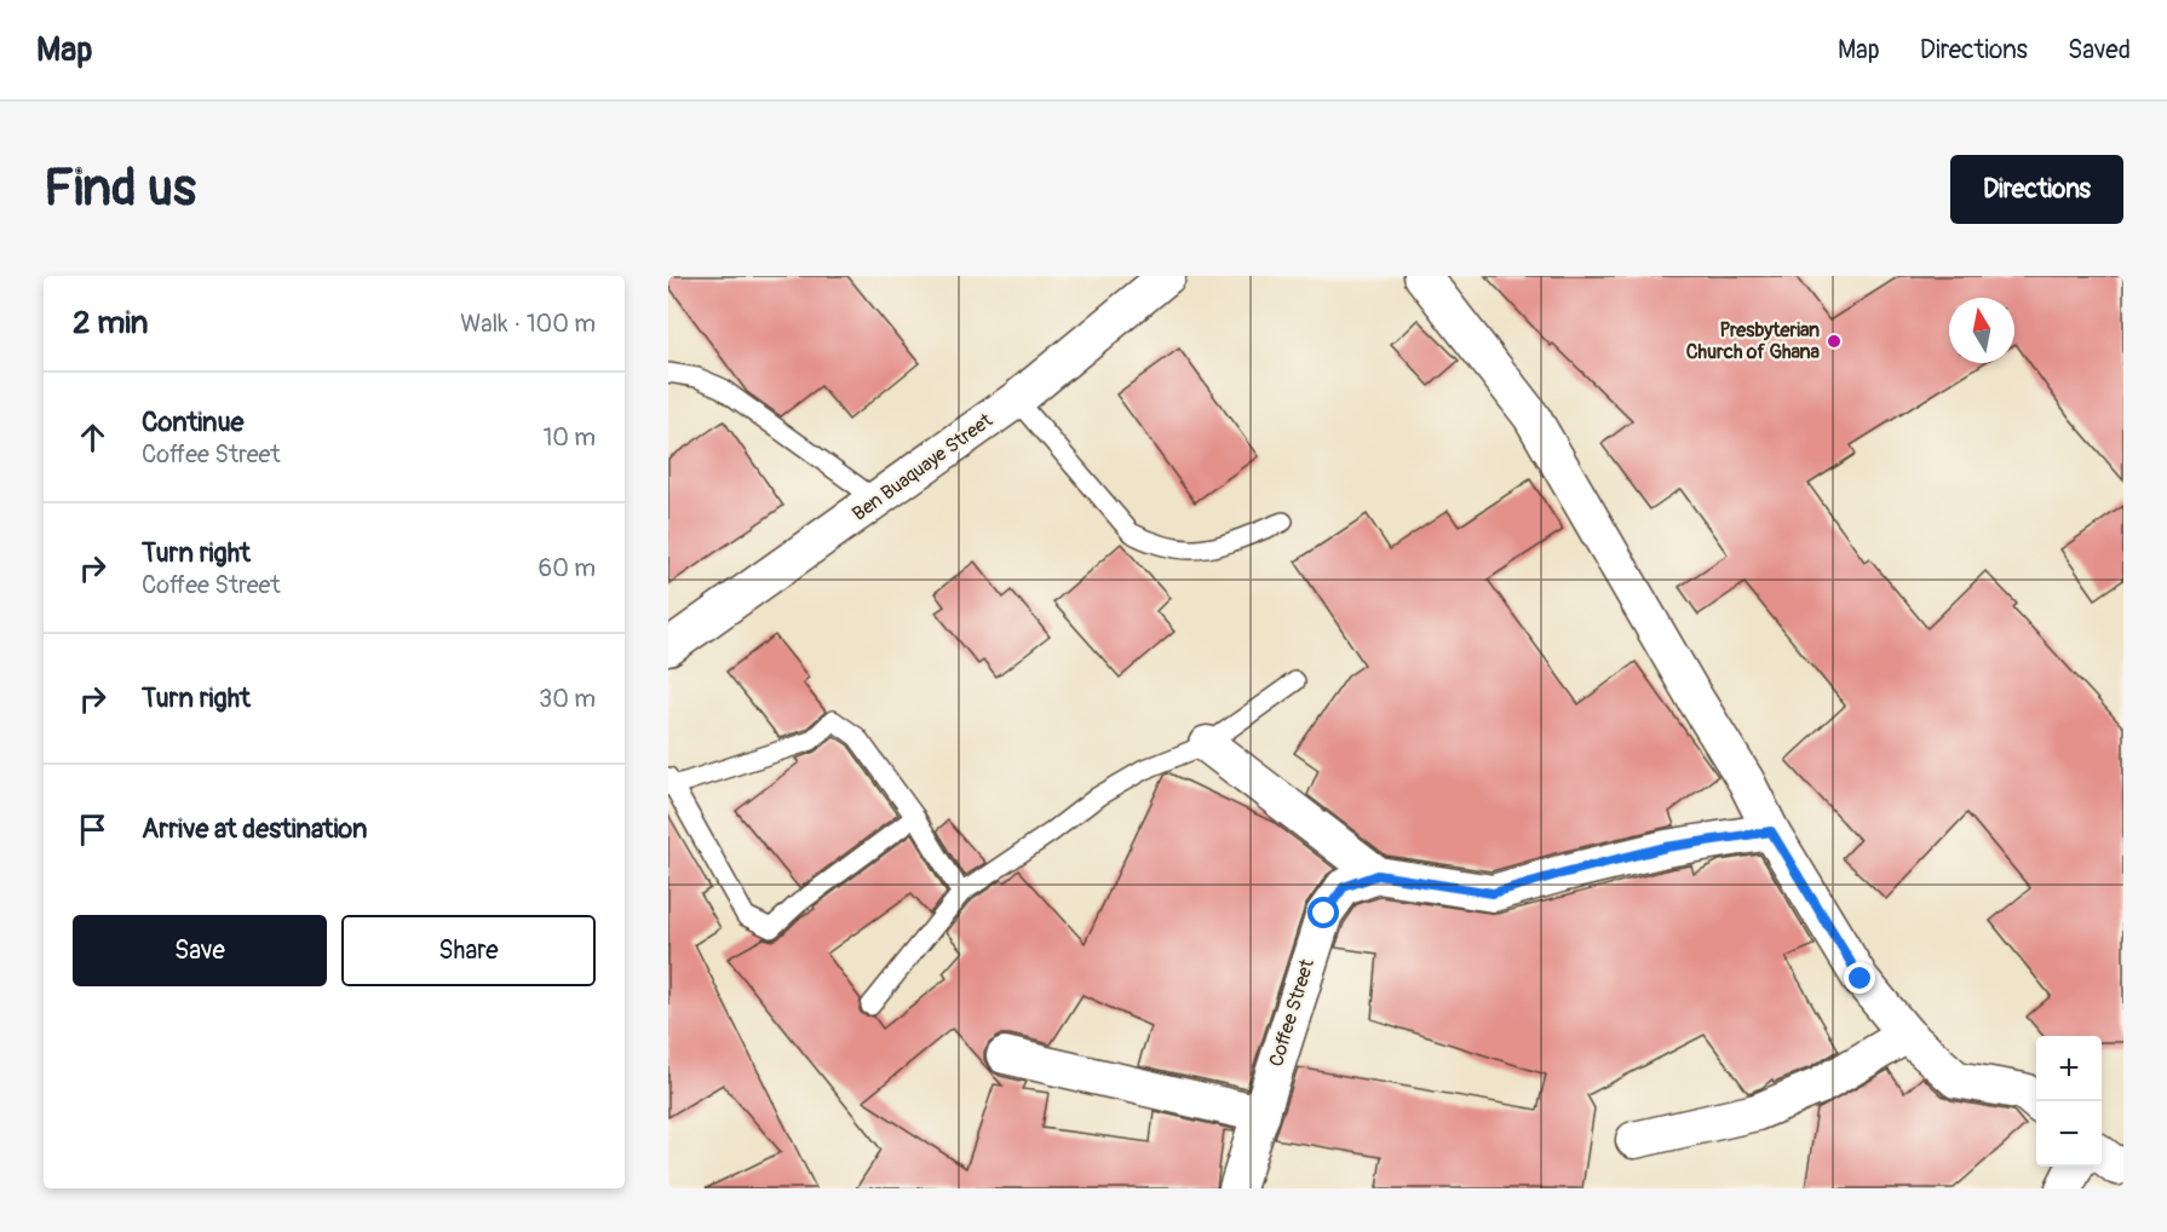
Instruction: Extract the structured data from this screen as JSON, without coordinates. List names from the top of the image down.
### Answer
{
  "streets": {
    "street": ["Ben Buaquaye Street", "Coffee Street"]
  },
  "places": ["Presbyterian Church of Ghana"],
  "north": "top",
  "page": {
    "header": "Map",
    "nav": ["Map", "Directions", "Saved"],
    "buttons": [
      "Directions",
      ["Save", "Share"]
    ],
    "title": "Find us",
    "heading": ["2 min", "Walk · 100 m"],
    "list": [
      ["Continue", "Coffee Street", "10 m"],
      ["Turn right", "Coffee Street", "60 m"],
      ["Turn right", "30 m"],
      "Arrive at destination"
    ],
    "map_buttons": ["+", "−"]
  }
}
